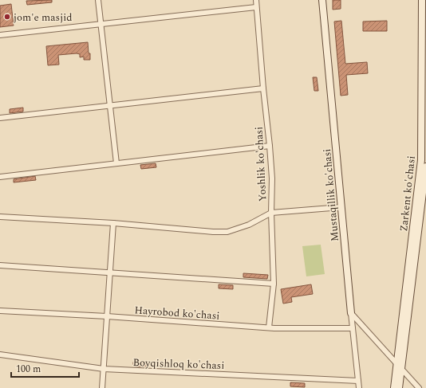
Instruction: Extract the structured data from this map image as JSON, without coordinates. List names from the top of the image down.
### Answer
{
  "streets": {
    "main road": ["Zarkent ko'chasi", "Mustaqillik ko'chasi"],
    "street": ["Yoshlik ko'chasi", "Hayrobod ko'chasi", "Boyqishloq ko'chasi"]
  },
  "crossings": [
    ["Yoshlik ko'chasi", "Hayrobod ko'chasi"],
    ["Mustaqillik ko'chasi", "Hayrobod ko'chasi"],
    ["Mustaqillik ko'chasi", "Boyqishloq ko'chasi"]
  ],
  "places": ["jom'e masjid"],
  "scale_bar": "100 m"
}
